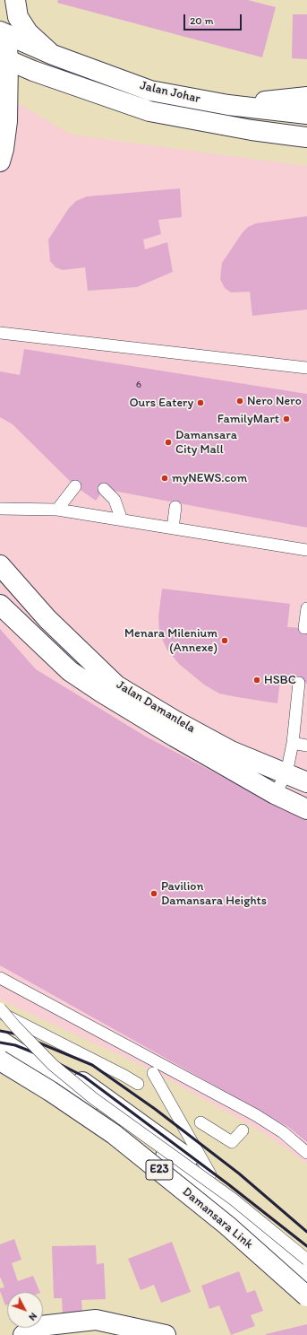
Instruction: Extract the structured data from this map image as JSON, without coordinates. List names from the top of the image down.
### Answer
{
  "streets": {
    "main road": [
      "Jalan Johar",
      "Jalan Damanlela",
      "E23",
      "Damansara Link"
    ]
  },
  "places": [
    "Nero Nero",
    "Ours Eatery",
    "FamilyMart",
    "Damansara City Mall",
    "myNEWS.com",
    "Menara Milenium (Annexe)",
    "HSBC",
    "Pavilion Damansara Heights"
  ],
  "house_numbers": ["6"],
  "scale_bar": "20 m",
  "north": "bottom right"
}
